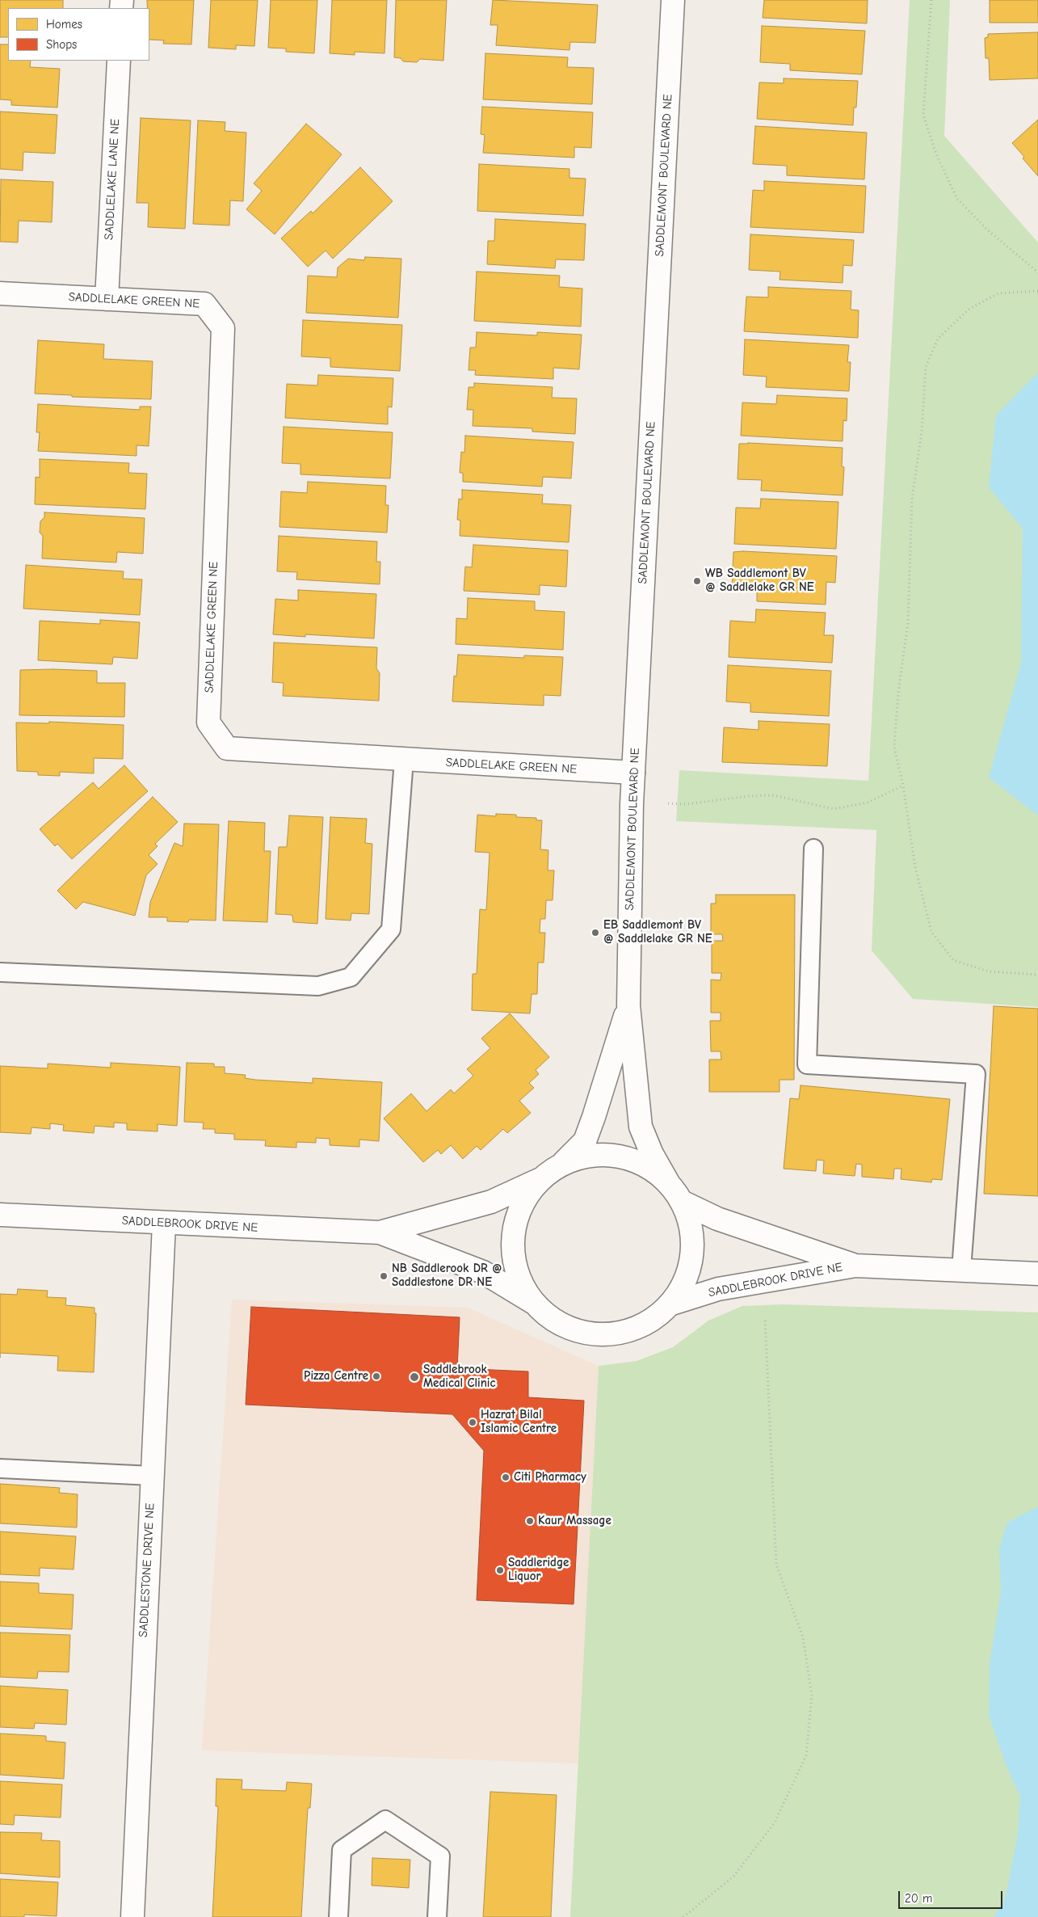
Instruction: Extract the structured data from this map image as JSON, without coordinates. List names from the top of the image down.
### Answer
{
  "streets": {
    "street": [
      "SADDLEMONT BOULEVARD NE",
      "SADDLELAKE LANE NE",
      "SADDLELAKE GREEN NE",
      "SADDLEBROOK DRIVE NE",
      "SADDLESTONE DRIVE NE"
    ]
  },
  "crossings": [
    ["SADDLEMONT BOULEVARD NE", "SADDLELAKE GREEN NE"],
    ["SADDLELAKE LANE NE", "SADDLELAKE GREEN NE"],
    ["SADDLEBROOK DRIVE NE", "SADDLESTONE DRIVE NE"]
  ],
  "places": [
    "WB Saddlemont BV @ Saddlelake GR NE",
    "EB Saddlemont BV @ Saddlelake GR NE",
    "NB Saddlerook DR @ Saddlestone DR NE",
    "Pizza Centre",
    "Saddlebrook Medical Clinic",
    "Hazrat Bilal Islamic Centre",
    "Citi Pharmacy",
    "Kaur Massage",
    "Saddleridge Liquor"
  ],
  "legend": ["Homes", "Shops"],
  "scale_bar": "20 m"
}
